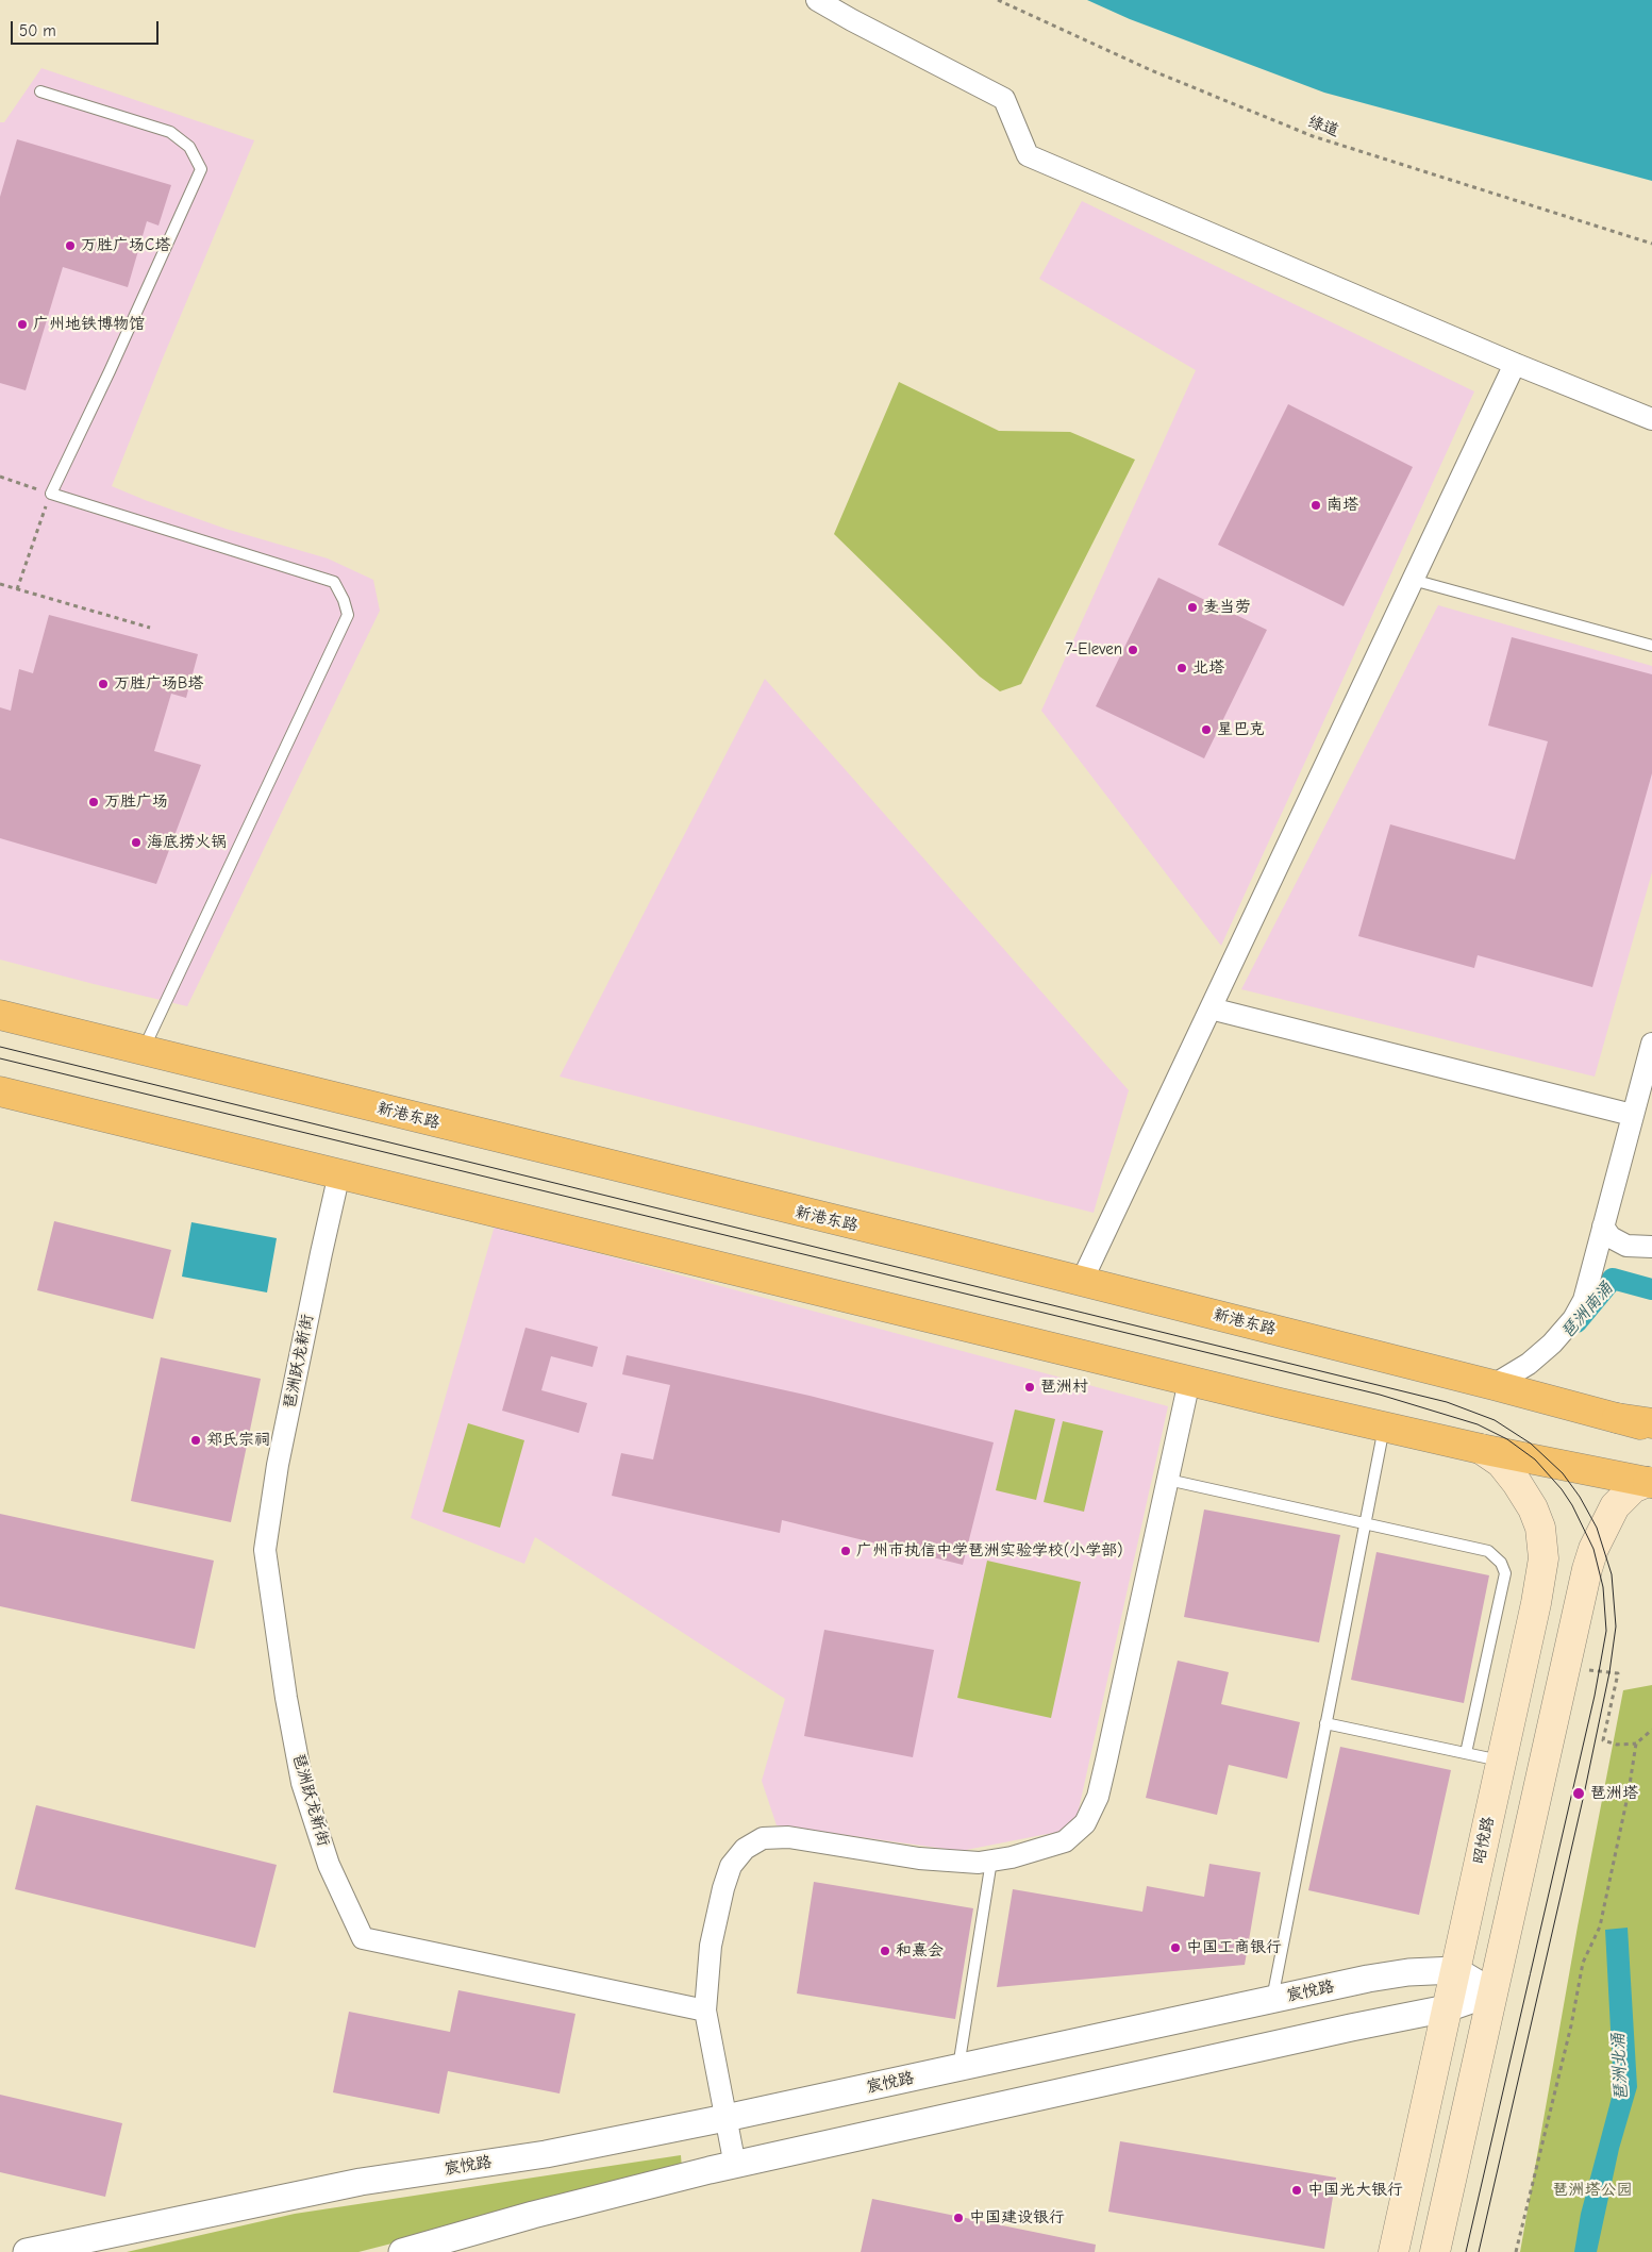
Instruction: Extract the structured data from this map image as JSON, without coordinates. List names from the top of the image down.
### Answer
{
  "streets": {
    "main road": ["新港东路", "昭悦路"],
    "street": ["琶洲跃龙新街", "宸悦路"],
    "path": ["绿道"]
  },
  "crossings": [
    ["昭悦路", "宸悦路"]
  ],
  "water": ["琶洲南涌", "琶洲北涌"],
  "parks": ["琶洲塔公园"],
  "places": [
    "万胜广场C塔",
    "广州地铁博物馆",
    "南塔",
    "麦当劳",
    "7-Eleven",
    "北塔",
    "万胜广场B塔",
    "星巴克",
    "万胜广场",
    "海底捞火锅",
    "琶洲村",
    "郑氏宗祠",
    "广州市执信中学琶洲实验学校(小学部)",
    "琶洲塔",
    "中国工商银行",
    "和熹会",
    "中国光大银行",
    "中国建设银行"
  ],
  "scale_bar": "50 m"
}
